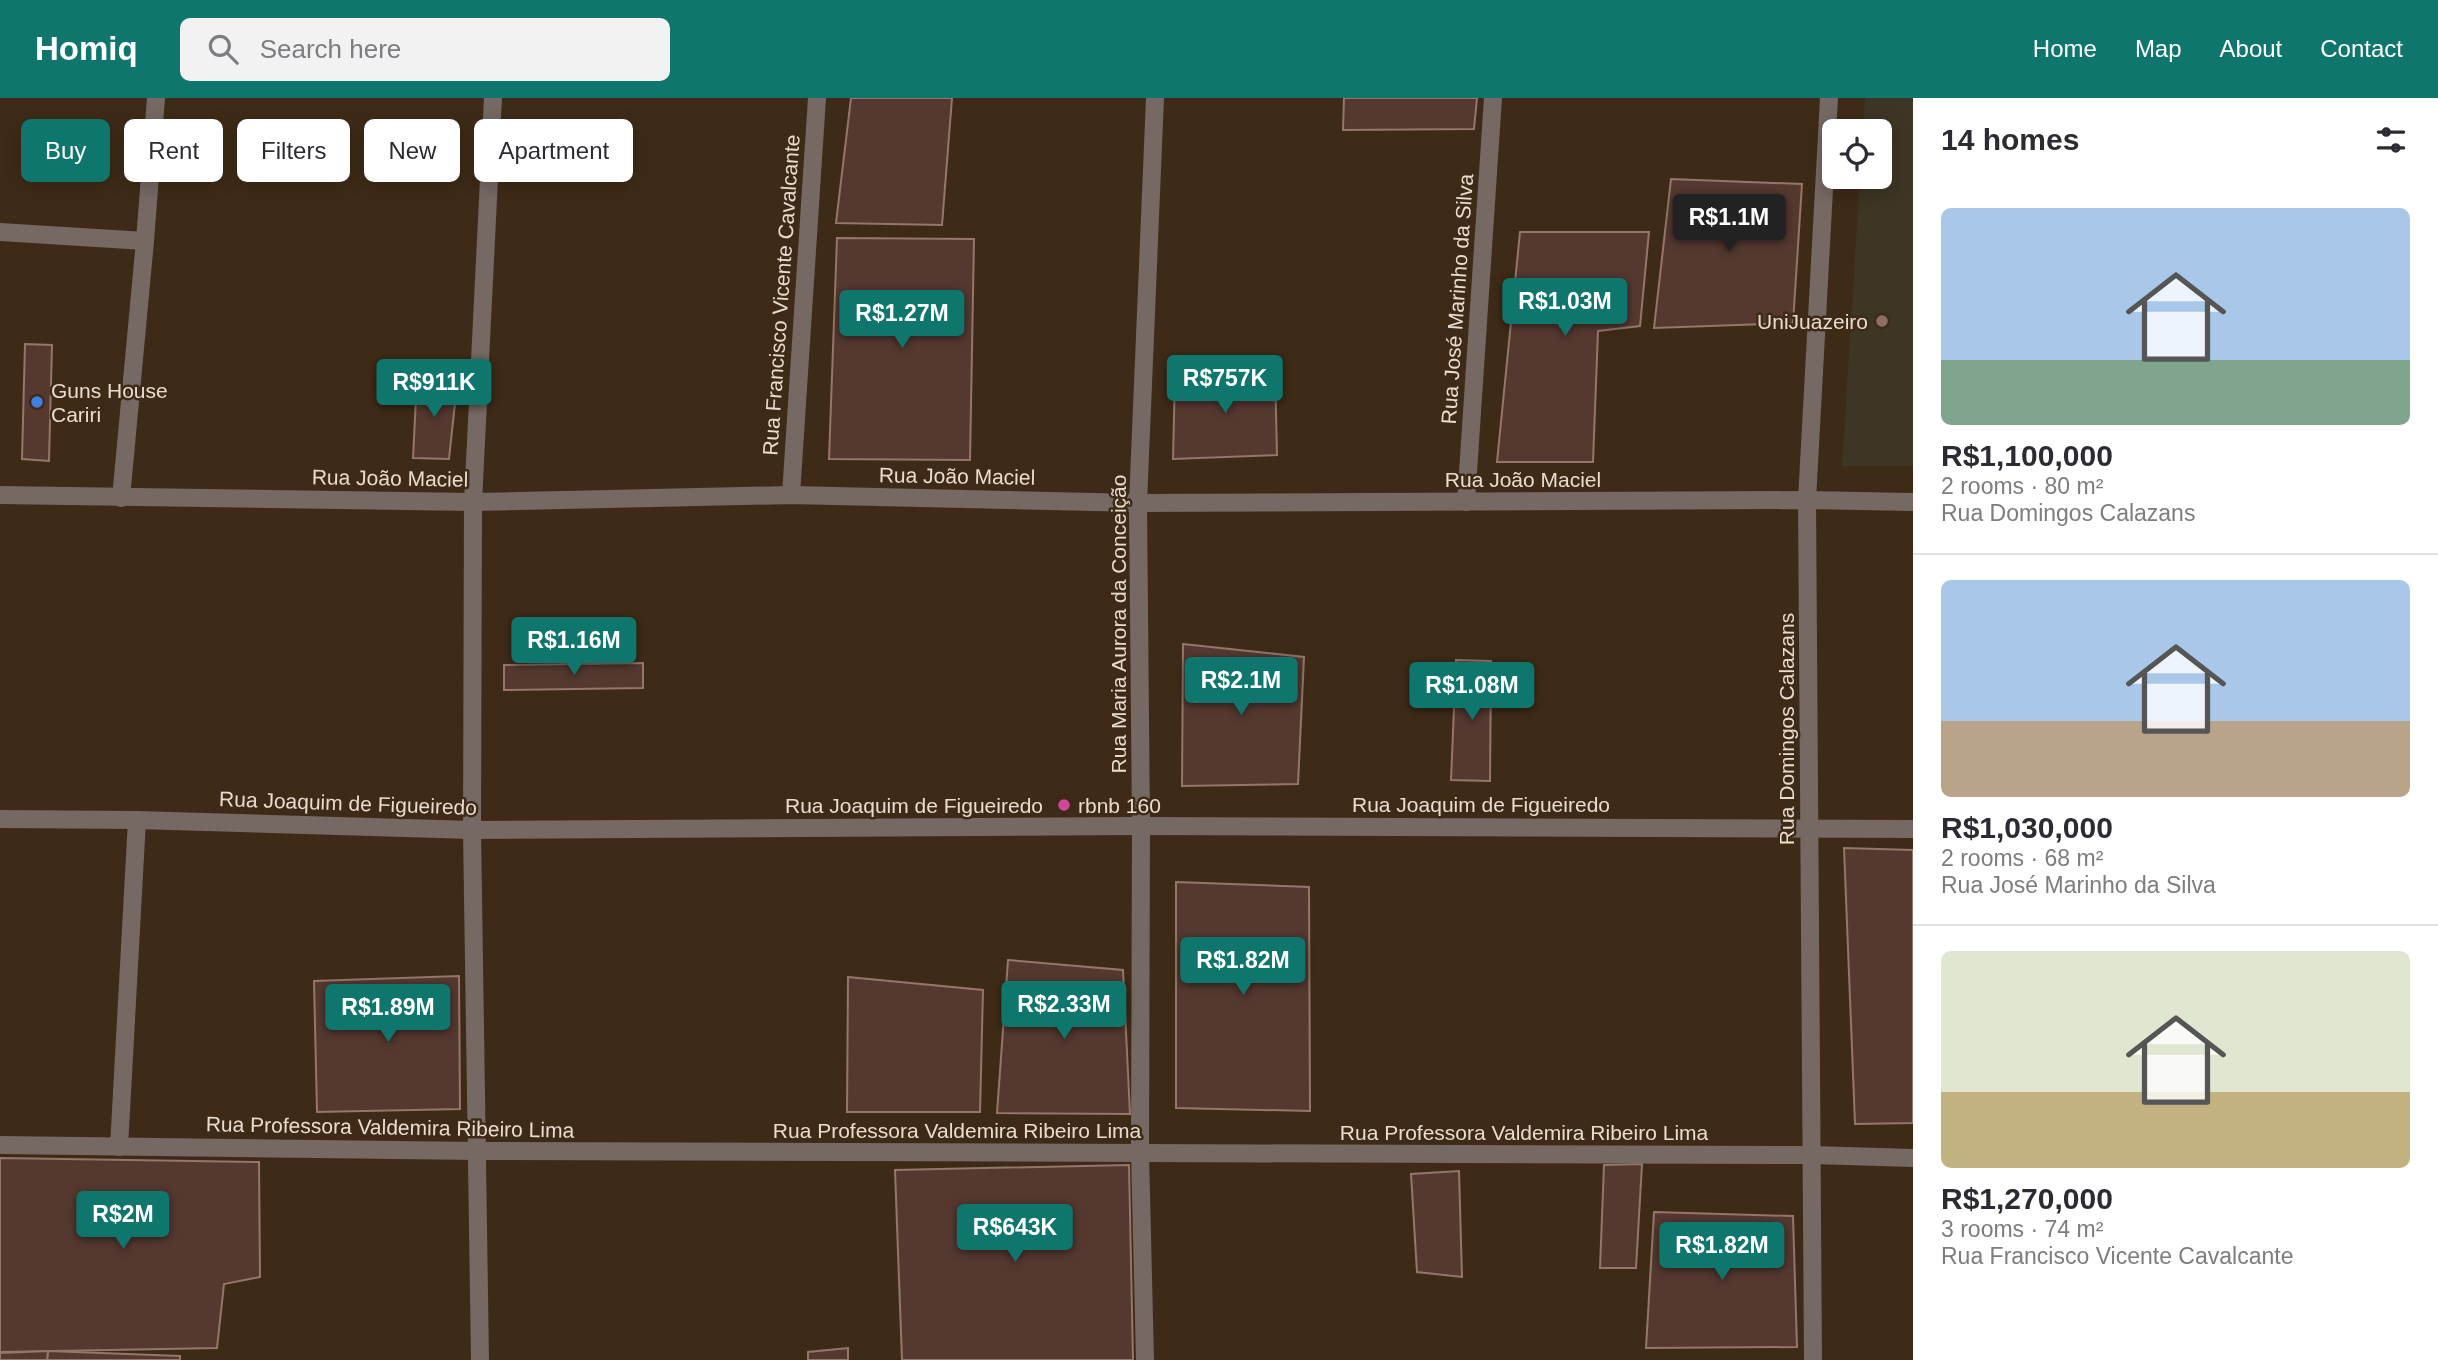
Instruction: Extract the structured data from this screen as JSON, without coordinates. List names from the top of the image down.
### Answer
{
  "streets": {
    "street": [
      "Rua Francisco Vicente Cavalcante",
      "Rua José Marinho da Silva",
      "Rua João Maciel",
      "Rua Maria Aurora da Conceição",
      "Rua Domingos Calazans",
      "Rua Joaquim de Figueiredo",
      "Rua Professora Valdemira Ribeiro Lima"
    ]
  },
  "crossings": [
    ["Rua Francisco Vicente Cavalcante", "Rua João Maciel"],
    ["Rua José Marinho da Silva", "Rua João Maciel"],
    ["Rua João Maciel", "Rua Maria Aurora da Conceição"],
    ["Rua João Maciel", "Rua Domingos Calazans"],
    ["Rua Maria Aurora da Conceição", "Rua Joaquim de Figueiredo"],
    ["Rua Maria Aurora da Conceição", "Rua Professora Valdemira Ribeiro Lima"],
    ["Rua Domingos Calazans", "Rua Joaquim de Figueiredo"],
    ["Rua Domingos Calazans", "Rua Professora Valdemira Ribeiro Lima"]
  ],
  "places": ["UniJuazeiro", "Guns House Cariri", "rbnb 160"],
  "page": {
    "header": "Homiq",
    "search": "Search here",
    "nav": [
      "Home",
      "Map",
      "About",
      "Contact"
    ],
    "heading": "14 homes",
    "chip": [
      "Buy",
      "Rent",
      "Filters",
      "New",
      "Apartment"
    ],
    "list": [
      {
        "name": "R$1,100,000",
        "note": "2 rooms · 80 m² · Rua Domingos Calazans"
      },
      {
        "name": "R$1,030,000",
        "note": "2 rooms · 68 m² · Rua José Marinho da Silva"
      },
      {
        "name": "R$1,270,000",
        "note": "3 rooms · 74 m² · Rua Francisco Vicente Cavalcante"
      }
    ],
    "price": [
      "R$1.1M",
      "R$1.03M",
      "R$1.27M",
      "R$757K",
      "R$911K",
      "R$1.16M",
      "R$2.1M",
      "R$1.08M",
      "R$1.82M",
      "R$2.33M",
      "R$1.89M",
      "R$2M",
      "R$643K",
      "R$1.82M"
    ]
  }
}
